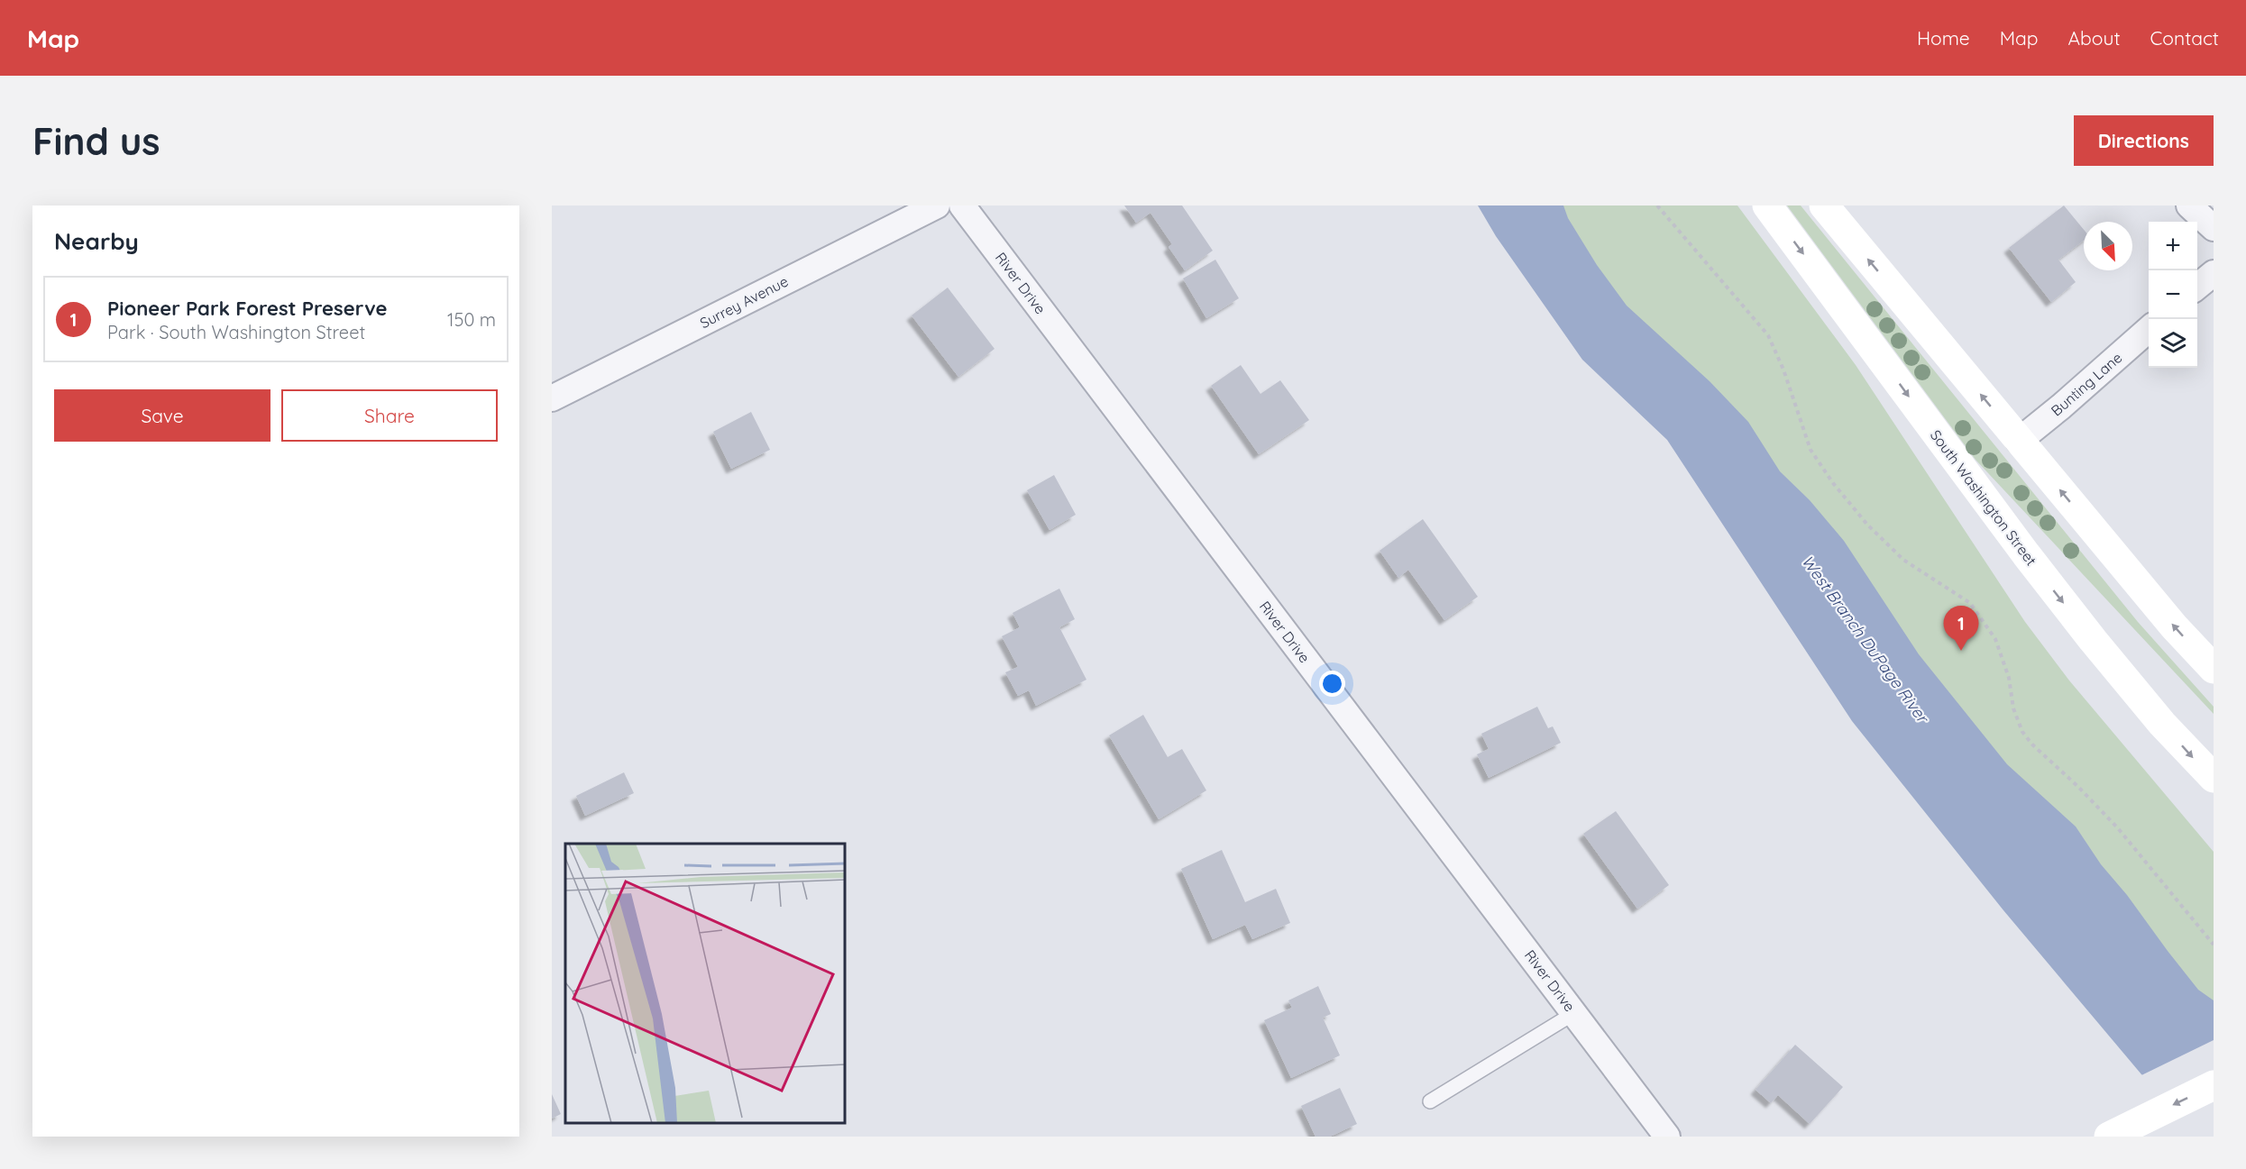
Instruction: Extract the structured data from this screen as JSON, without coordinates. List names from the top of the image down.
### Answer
{
  "streets": {
    "main road": ["South Washington Street"],
    "street": ["River Drive", "Surrey Avenue", "Bunting Lane"]
  },
  "water": ["West Branch DuPage River"],
  "north": "bottom right",
  "page": {
    "header": "Map",
    "nav": [
      "Home",
      "Map",
      "About",
      "Contact"
    ],
    "buttons": [
      "Directions",
      ["Save", "Share"]
    ],
    "title": "Find us",
    "heading": "Nearby",
    "map_buttons": ["+", "−"],
    "list": [
      {
        "mark": "1",
        "name": "Pioneer Park Forest Preserve",
        "note": "Park · South Washington Street",
        "value": "150 m"
      }
    ],
    "pins": "1"
  }
}
